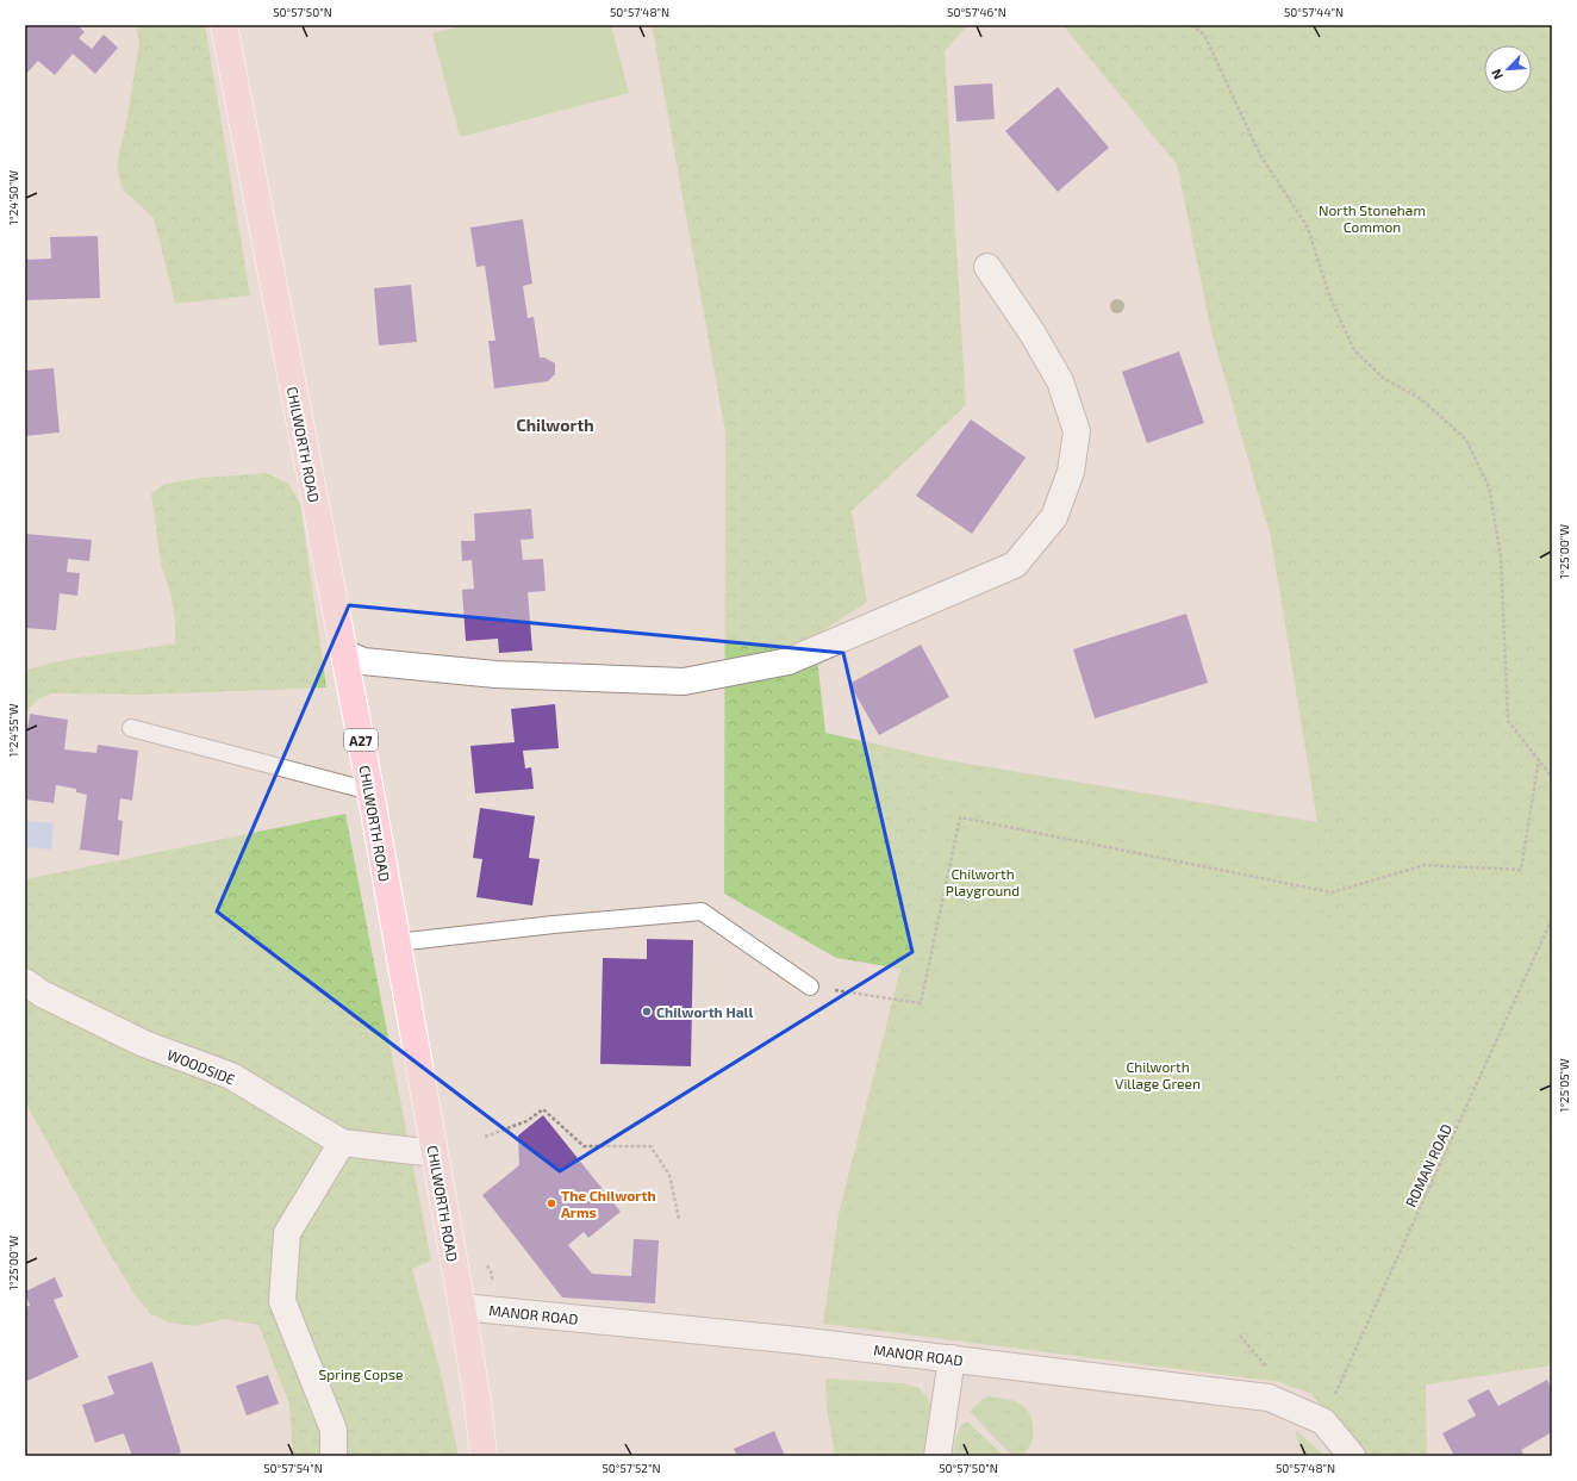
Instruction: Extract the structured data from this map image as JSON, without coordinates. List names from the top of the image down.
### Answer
{
  "streets": {
    "main road": ["CHILWORTH ROAD", "A27"],
    "street": ["WOODSIDE", "MANOR ROAD"],
    "path": ["ROMAN ROAD"]
  },
  "crossings": [
    ["CHILWORTH ROAD", "WOODSIDE"],
    ["CHILWORTH ROAD", "MANOR ROAD"],
    ["ROMAN ROAD", "MANOR ROAD"]
  ],
  "districts": ["Chilworth"],
  "parks": [
    "North Stoneham Common",
    "Chilworth Playground",
    "Chilworth Village Green",
    "Spring Copse"
  ],
  "places": ["Chilworth Hall", "The Chilworth Arms"],
  "north": "bottom left",
  "coordinates": [
    "50°57'50\"N",
    "50°57'48\"N",
    "50°57'46\"N",
    "50°57'44\"N",
    "1°24'50\"W",
    "1°25'00\"W",
    "1°24'55\"W",
    "1°25'05\"W",
    "50°57'54\"N",
    "50°57'52\"N"
  ]
}
